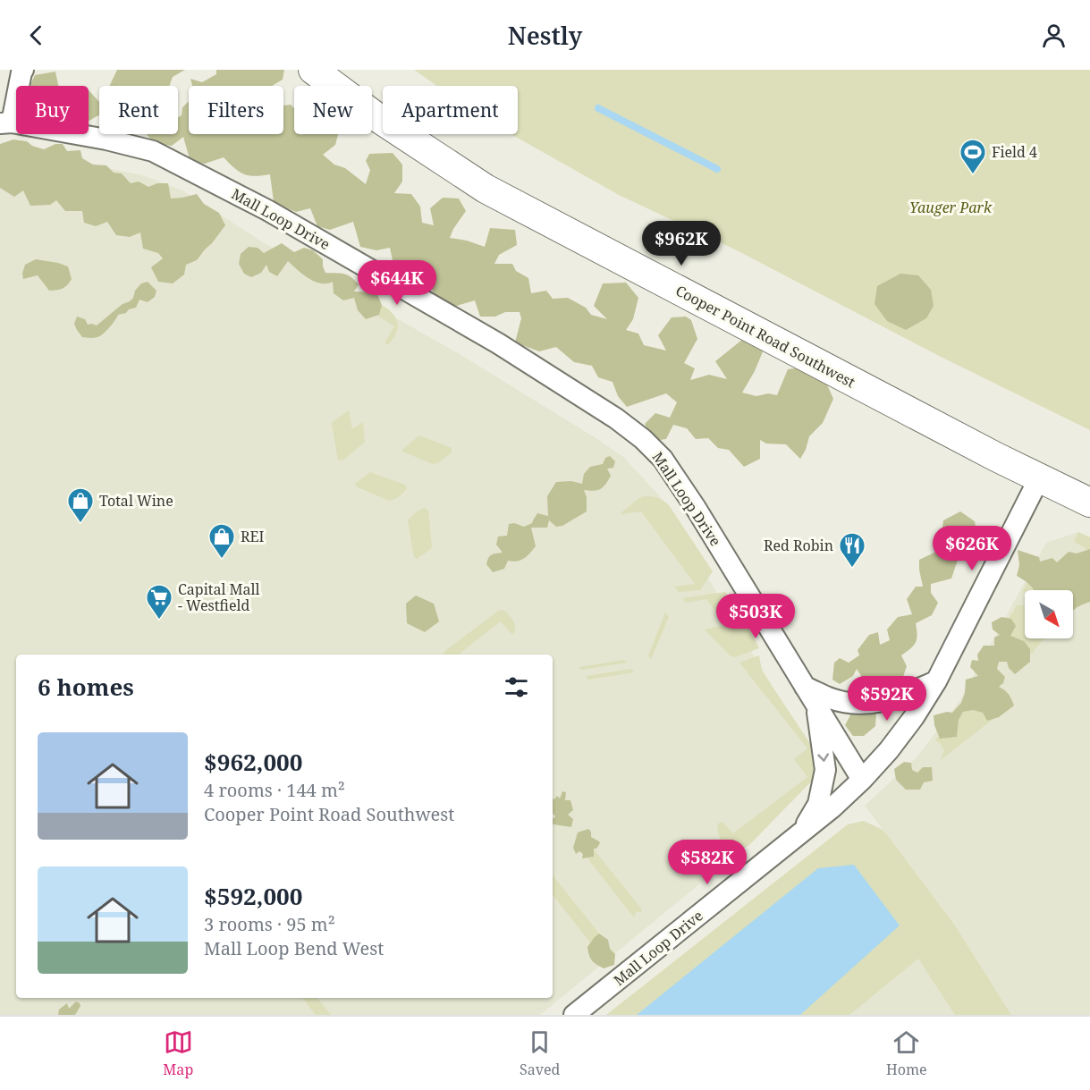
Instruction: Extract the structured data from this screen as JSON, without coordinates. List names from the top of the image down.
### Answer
{
  "streets": {
    "main road": ["Cooper Point Road Southwest"],
    "street": ["Mall Loop Drive"]
  },
  "parks": ["Yauger Park"],
  "places": {
    "sports": ["Field 4"],
    "shop": ["Total Wine", "REI"],
    "restaurant": ["Red Robin"],
    "supermarket": ["Capital Mall - Westfield"]
  },
  "north": "bottom right",
  "page": {
    "header": "Nestly",
    "chip": [
      "Buy",
      "Rent",
      "Filters",
      "New",
      "Apartment"
    ],
    "price": [
      "$962K",
      "$644K",
      "$626K",
      "$503K",
      "$592K",
      "$582K"
    ],
    "heading": "6 homes",
    "list": [
      {
        "name": "$962,000",
        "note": "4 rooms · 144 m² · Cooper Point Road Southwest"
      },
      {
        "name": "$592,000",
        "note": "3 rooms · 95 m² · Mall Loop Bend West"
      }
    ],
    "tabs": ["Map", "Saved", "Home"]
  }
}
